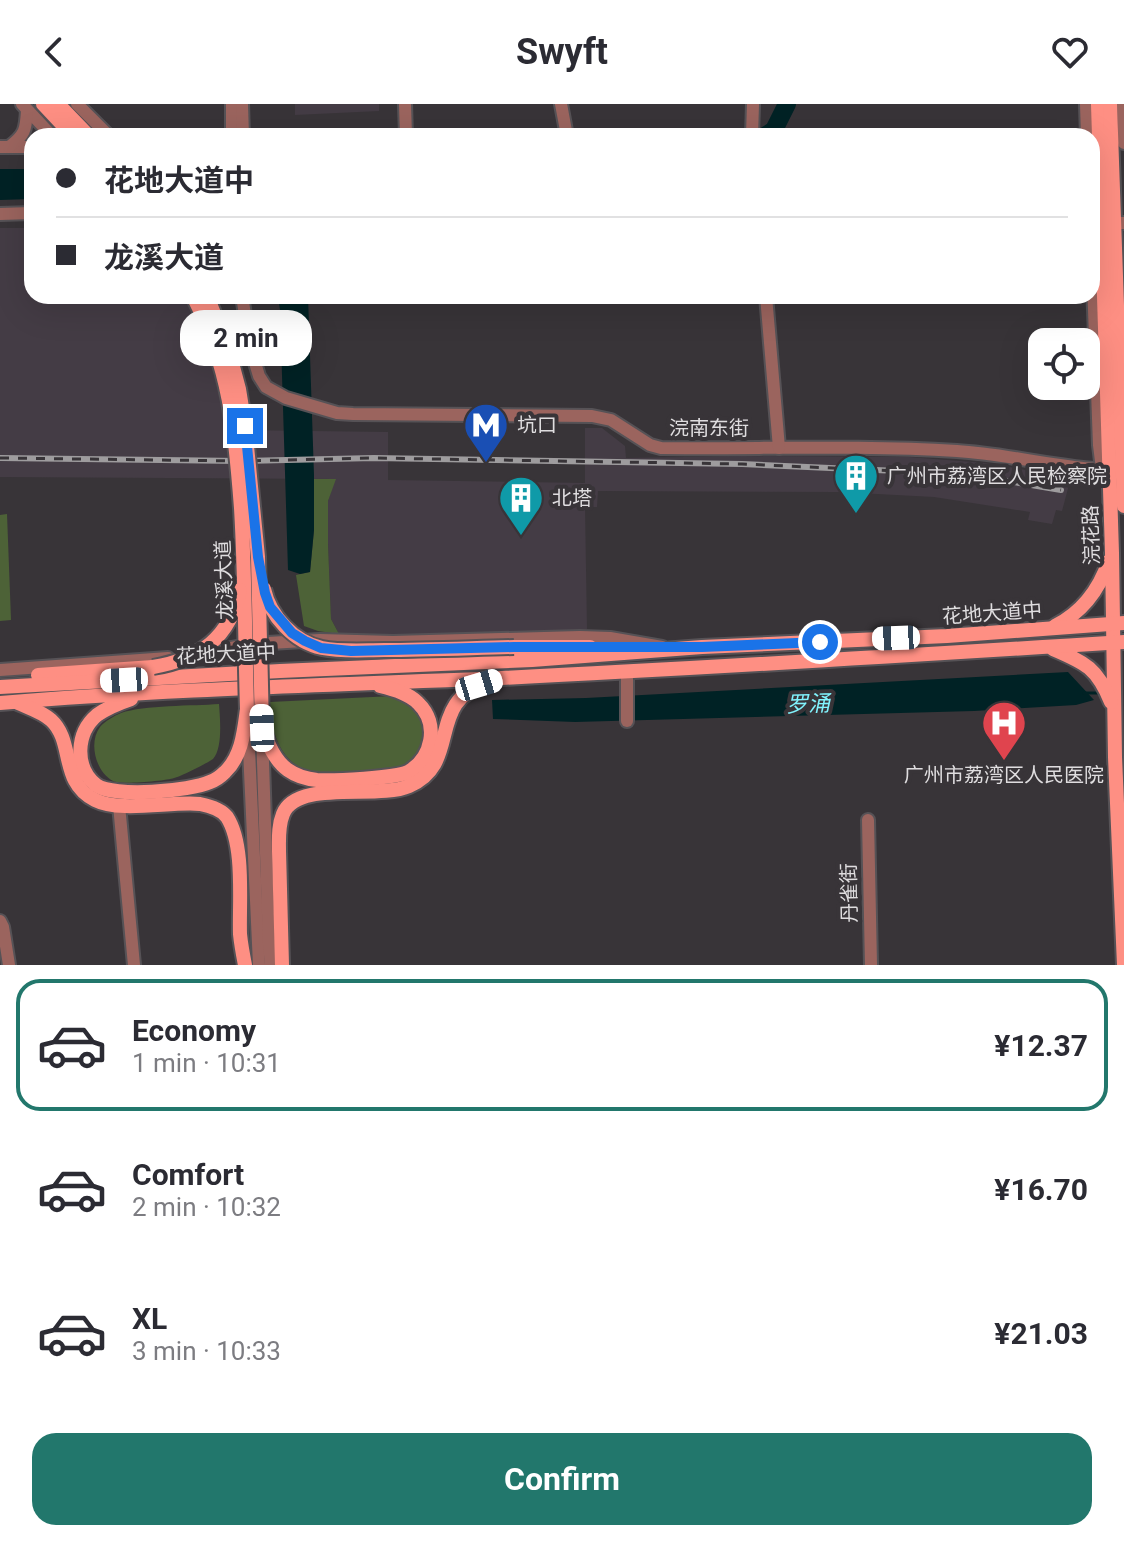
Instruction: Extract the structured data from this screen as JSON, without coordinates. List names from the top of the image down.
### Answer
{
  "streets": {
    "main road": ["浣花路", "龙溪大道", "花地大道中"],
    "street": ["浣南东街", "丹雀街"]
  },
  "crossings": [
    ["浣南东街", "浣花路"],
    ["浣花路", "花地大道中"]
  ],
  "water": ["罗涌"],
  "places": {
    "metro station": ["坑口"],
    "building": ["广州市荔湾区人民检察院", "北塔"],
    "hospital": ["广州市荔湾区人民医院"]
  },
  "page": {
    "header": "Swyft",
    "banner": ["花地大道中", "龙溪大道"],
    "bubble": "2 min",
    "list": [
      {
        "name": "Economy",
        "note": "1 min · 10:31",
        "value": "¥12.37"
      },
      {
        "name": "Comfort",
        "note": "2 min · 10:32",
        "value": "¥16.70"
      },
      {
        "name": "XL",
        "note": "3 min · 10:33",
        "value": "¥21.03"
      }
    ],
    "buttons": "Confirm"
  }
}
